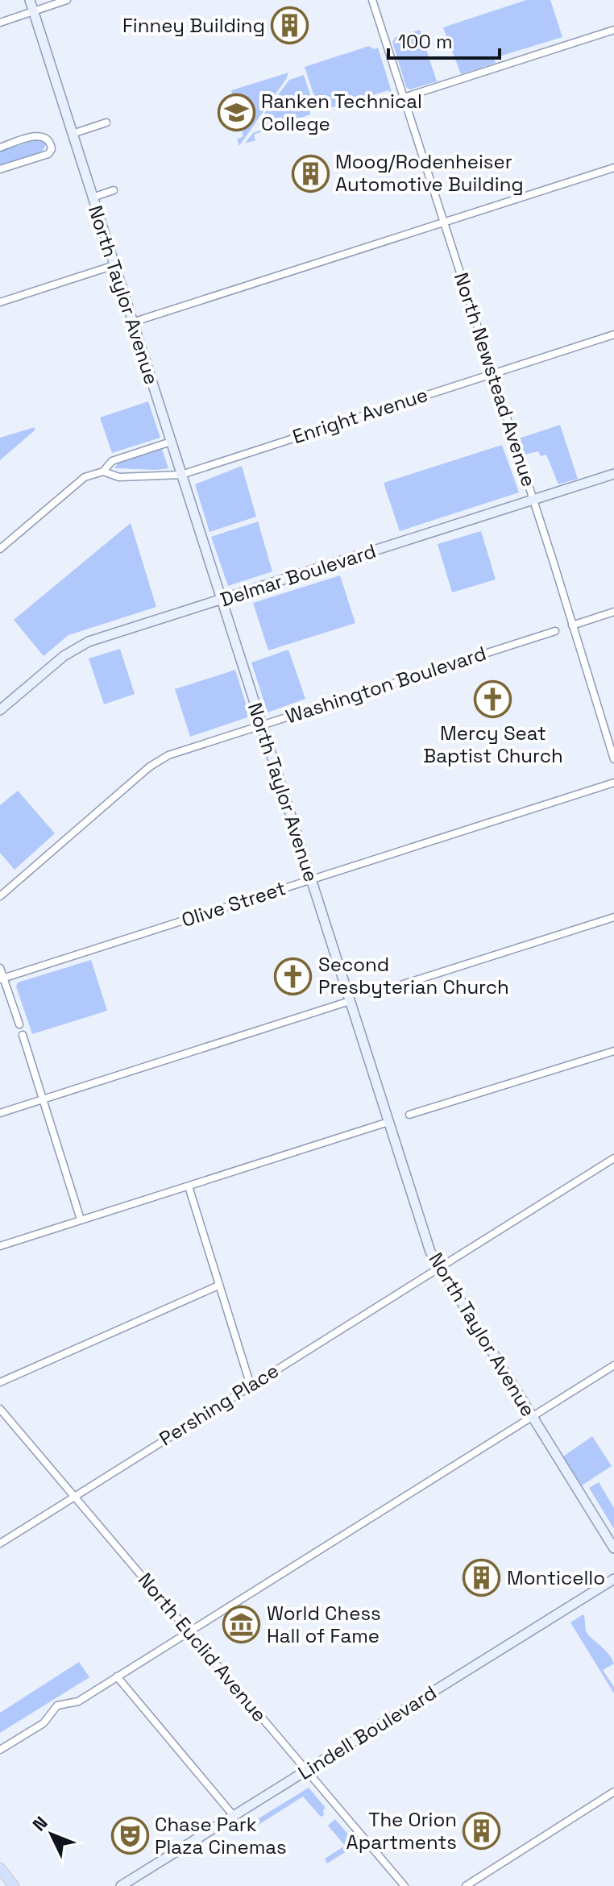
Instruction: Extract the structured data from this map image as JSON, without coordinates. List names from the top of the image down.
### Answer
{
  "streets": {
    "street": [
      "North Taylor Avenue",
      "North Newstead Avenue",
      "Enright Avenue",
      "Delmar Boulevard",
      "Washington Boulevard",
      "Olive Street",
      "Pershing Place",
      "North Euclid Avenue",
      "Lindell Boulevard"
    ]
  },
  "crossings": [
    ["North Taylor Avenue", "Enright Avenue"],
    ["North Taylor Avenue", "Delmar Boulevard"],
    ["North Taylor Avenue", "Washington Boulevard"],
    ["North Taylor Avenue", "Olive Street"],
    ["North Taylor Avenue", "Pershing Place"],
    ["North Newstead Avenue", "Enright Avenue"],
    ["North Newstead Avenue", "Delmar Boulevard"],
    ["Pershing Place", "North Euclid Avenue"],
    ["North Euclid Avenue", "Lindell Boulevard"]
  ],
  "places": {
    "building": [
      "Finney Building",
      "Moog/Rodenheiser Automotive Building",
      "Monticello",
      "The Orion Apartments"
    ],
    "school or university": ["Ranken Technical College"],
    "church": ["Mercy Seat Baptist Church", "Second Presbyterian Church"],
    "museum": ["World Chess Hall of Fame"],
    "theatre": ["Chase Park Plaza Cinemas"]
  },
  "scale_bar": "100 m",
  "north": "top left"
}
